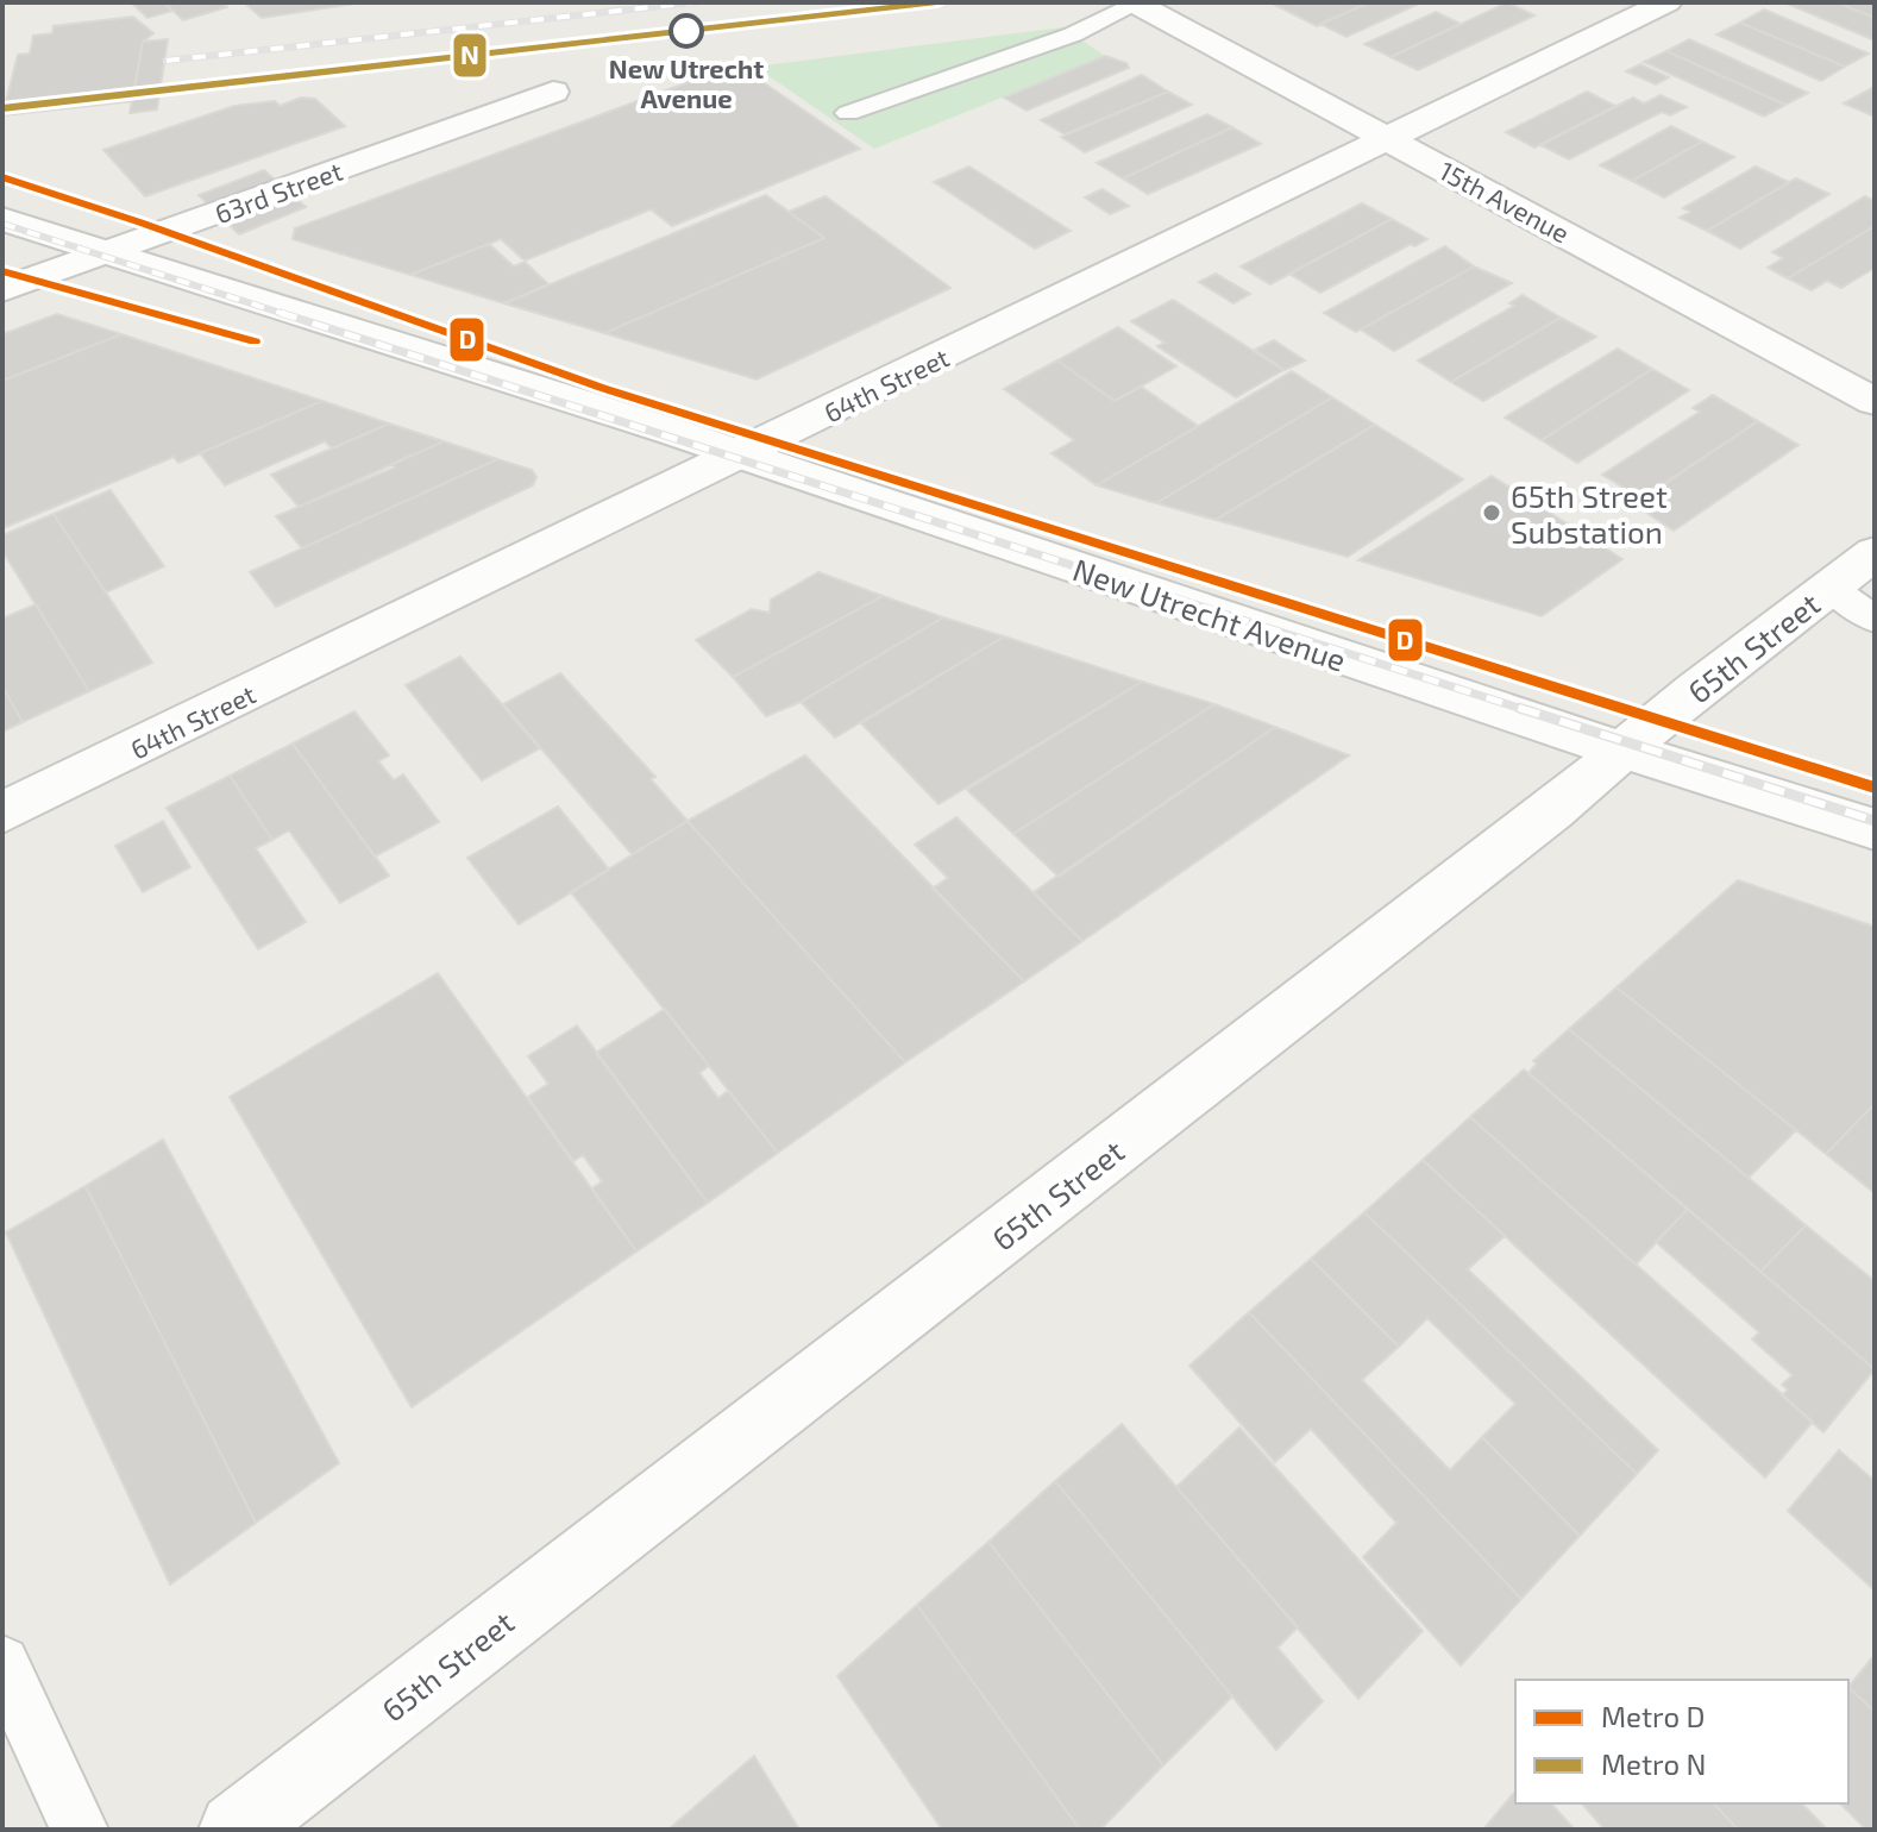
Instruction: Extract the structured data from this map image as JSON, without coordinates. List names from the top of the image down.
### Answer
{
  "streets": {
    "street": [
      "63rd Street",
      "15th Avenue",
      "64th Street",
      "New Utrecht Avenue",
      "65th Street"
    ]
  },
  "crossings": [
    ["63rd Street", "New Utrecht Avenue"],
    ["15th Avenue", "64th Street"],
    ["64th Street", "New Utrecht Avenue"],
    ["New Utrecht Avenue", "65th Street"]
  ],
  "places": ["New Utrecht Avenue", "65th Street Substation"],
  "lines": ["metro line N", "metro line D"],
  "legend": ["Metro D", "Metro N"]
}
